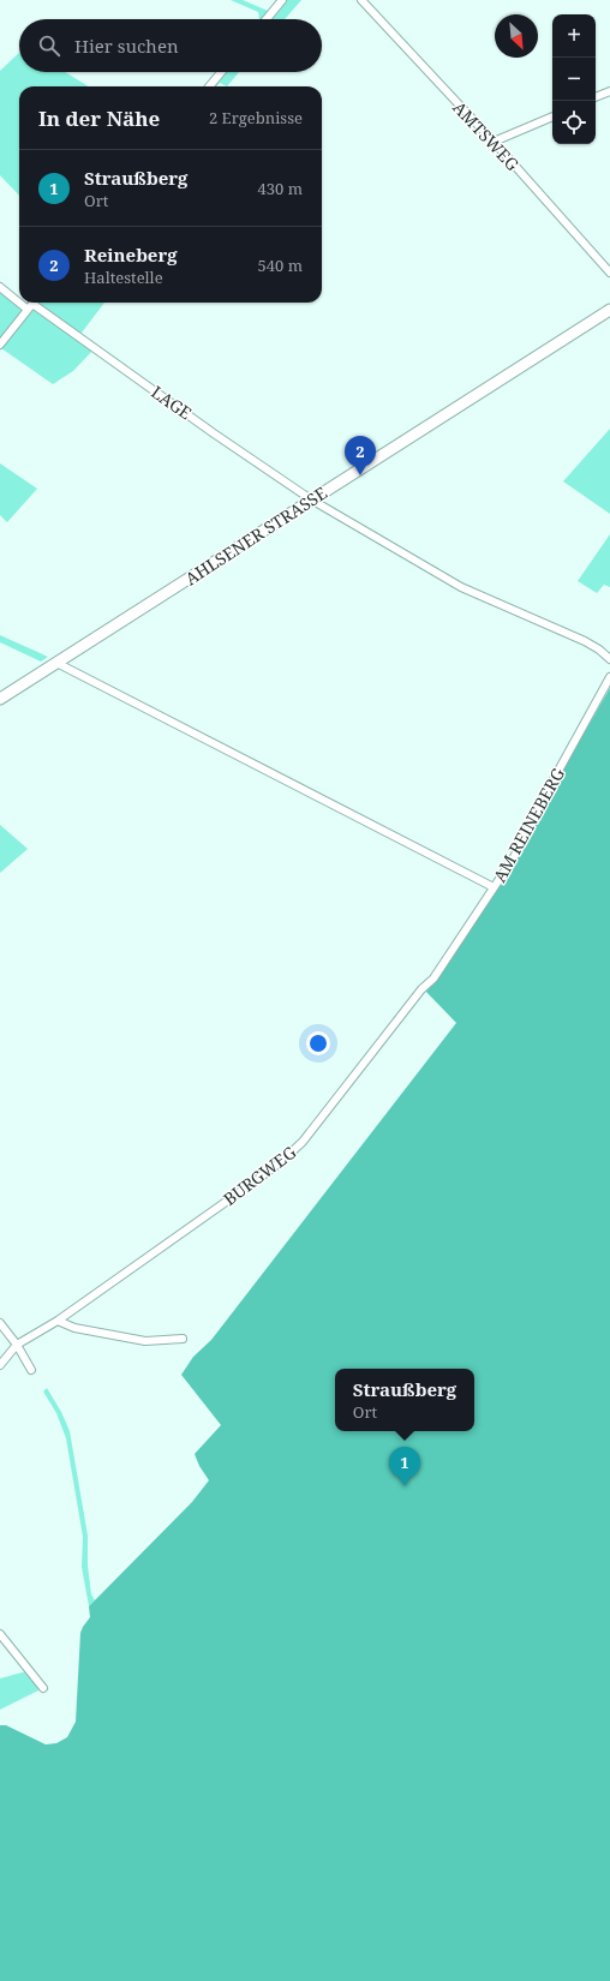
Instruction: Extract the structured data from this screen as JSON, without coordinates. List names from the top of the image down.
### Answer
{
  "streets": {
    "main road": ["AHLSENER STRASSE"],
    "street": [
      "AMTSWEG",
      "LAGE",
      "AM REINEBERG",
      "BURGWEG"
    ]
  },
  "crossings": [
    ["LAGE", "AHLSENER STRASSE"],
    ["AM REINEBERG", "BURGWEG"]
  ],
  "north": "bottom right",
  "page": {
    "map_buttons": ["+", "−"],
    "search": "Hier suchen",
    "heading": ["In der Nähe", "2 Ergebnisse"],
    "list": [
      {
        "mark": "1",
        "name": "Straußberg",
        "note": "Ort",
        "value": "430 m"
      },
      {
        "mark": "2",
        "name": "Reineberg",
        "note": "Haltestelle",
        "value": "540 m"
      }
    ],
    "pins": ["2", "1"],
    "popup": ["Straußberg", "Ort"]
  }
}
